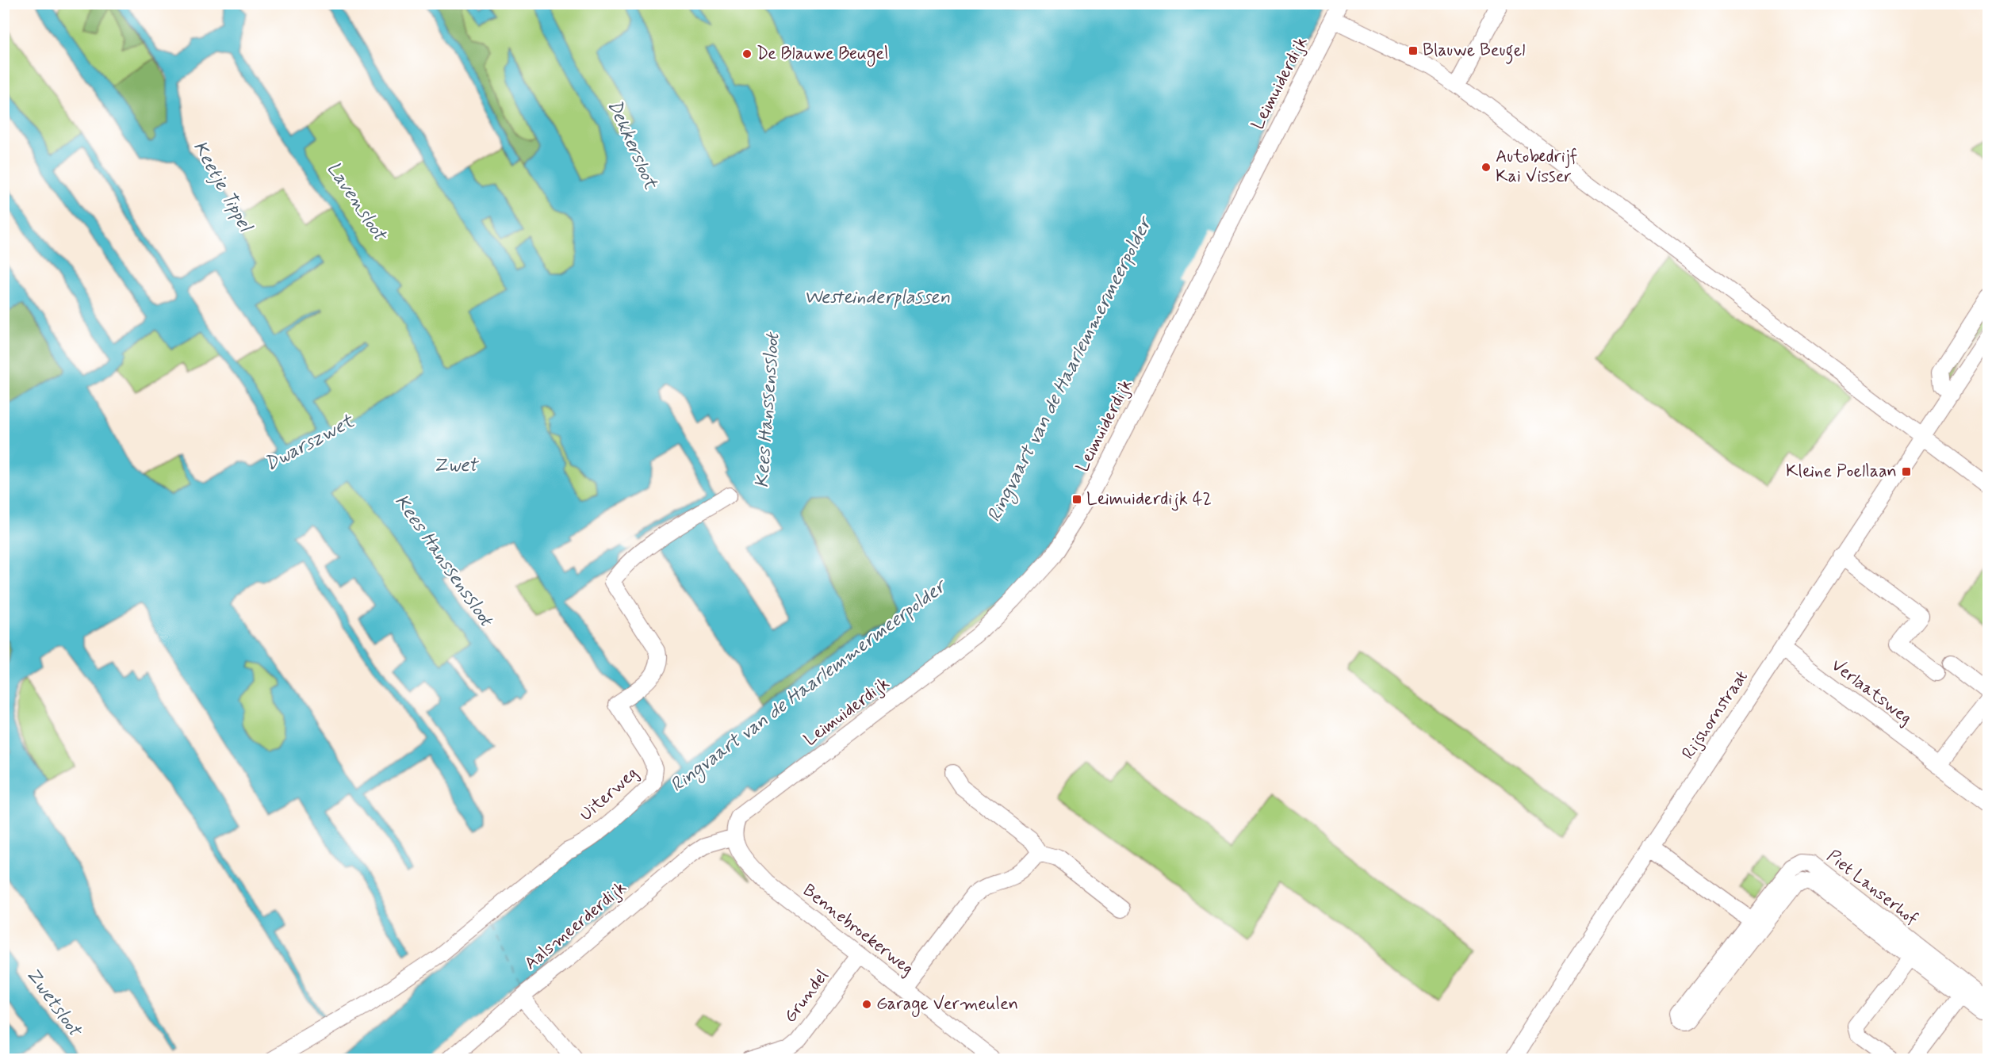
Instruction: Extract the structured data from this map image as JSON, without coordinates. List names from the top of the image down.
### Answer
{
  "streets": {
    "street": [
      "Leimuiderdijk",
      "Verlaatsweg",
      "Rijshornstraat",
      "Uiterweg",
      "Piet Lanserhof",
      "Aalsmeerderdijk",
      "Bennebroekerweg",
      "Grundel"
    ]
  },
  "crossings": [
    ["Leimuiderdijk", "Aalsmeerderdijk"],
    ["Leimuiderdijk", "Bennebroekerweg"],
    ["Verlaatsweg", "Rijshornstraat"],
    ["Aalsmeerderdijk", "Bennebroekerweg"],
    ["Bennebroekerweg", "Grundel"]
  ],
  "water": [
    "Dekkersloot",
    "Keetje Tippel",
    "Lavensloot",
    "Westeinderplassen",
    "Ringvaart van de Haarlemmermeerpolder",
    "Kees Hanssenssloot",
    "Dwarszwet",
    "Zwet",
    "Zwetsloot"
  ],
  "places": {
    "transit": ["Blauwe Beugel", "Kleine Poellaan", "Leimuiderdijk 42"],
    "other": ["De Blauwe Beugel", "Autobedrijf Kai Visser", "Garage Vermeulen"]
  }
}
